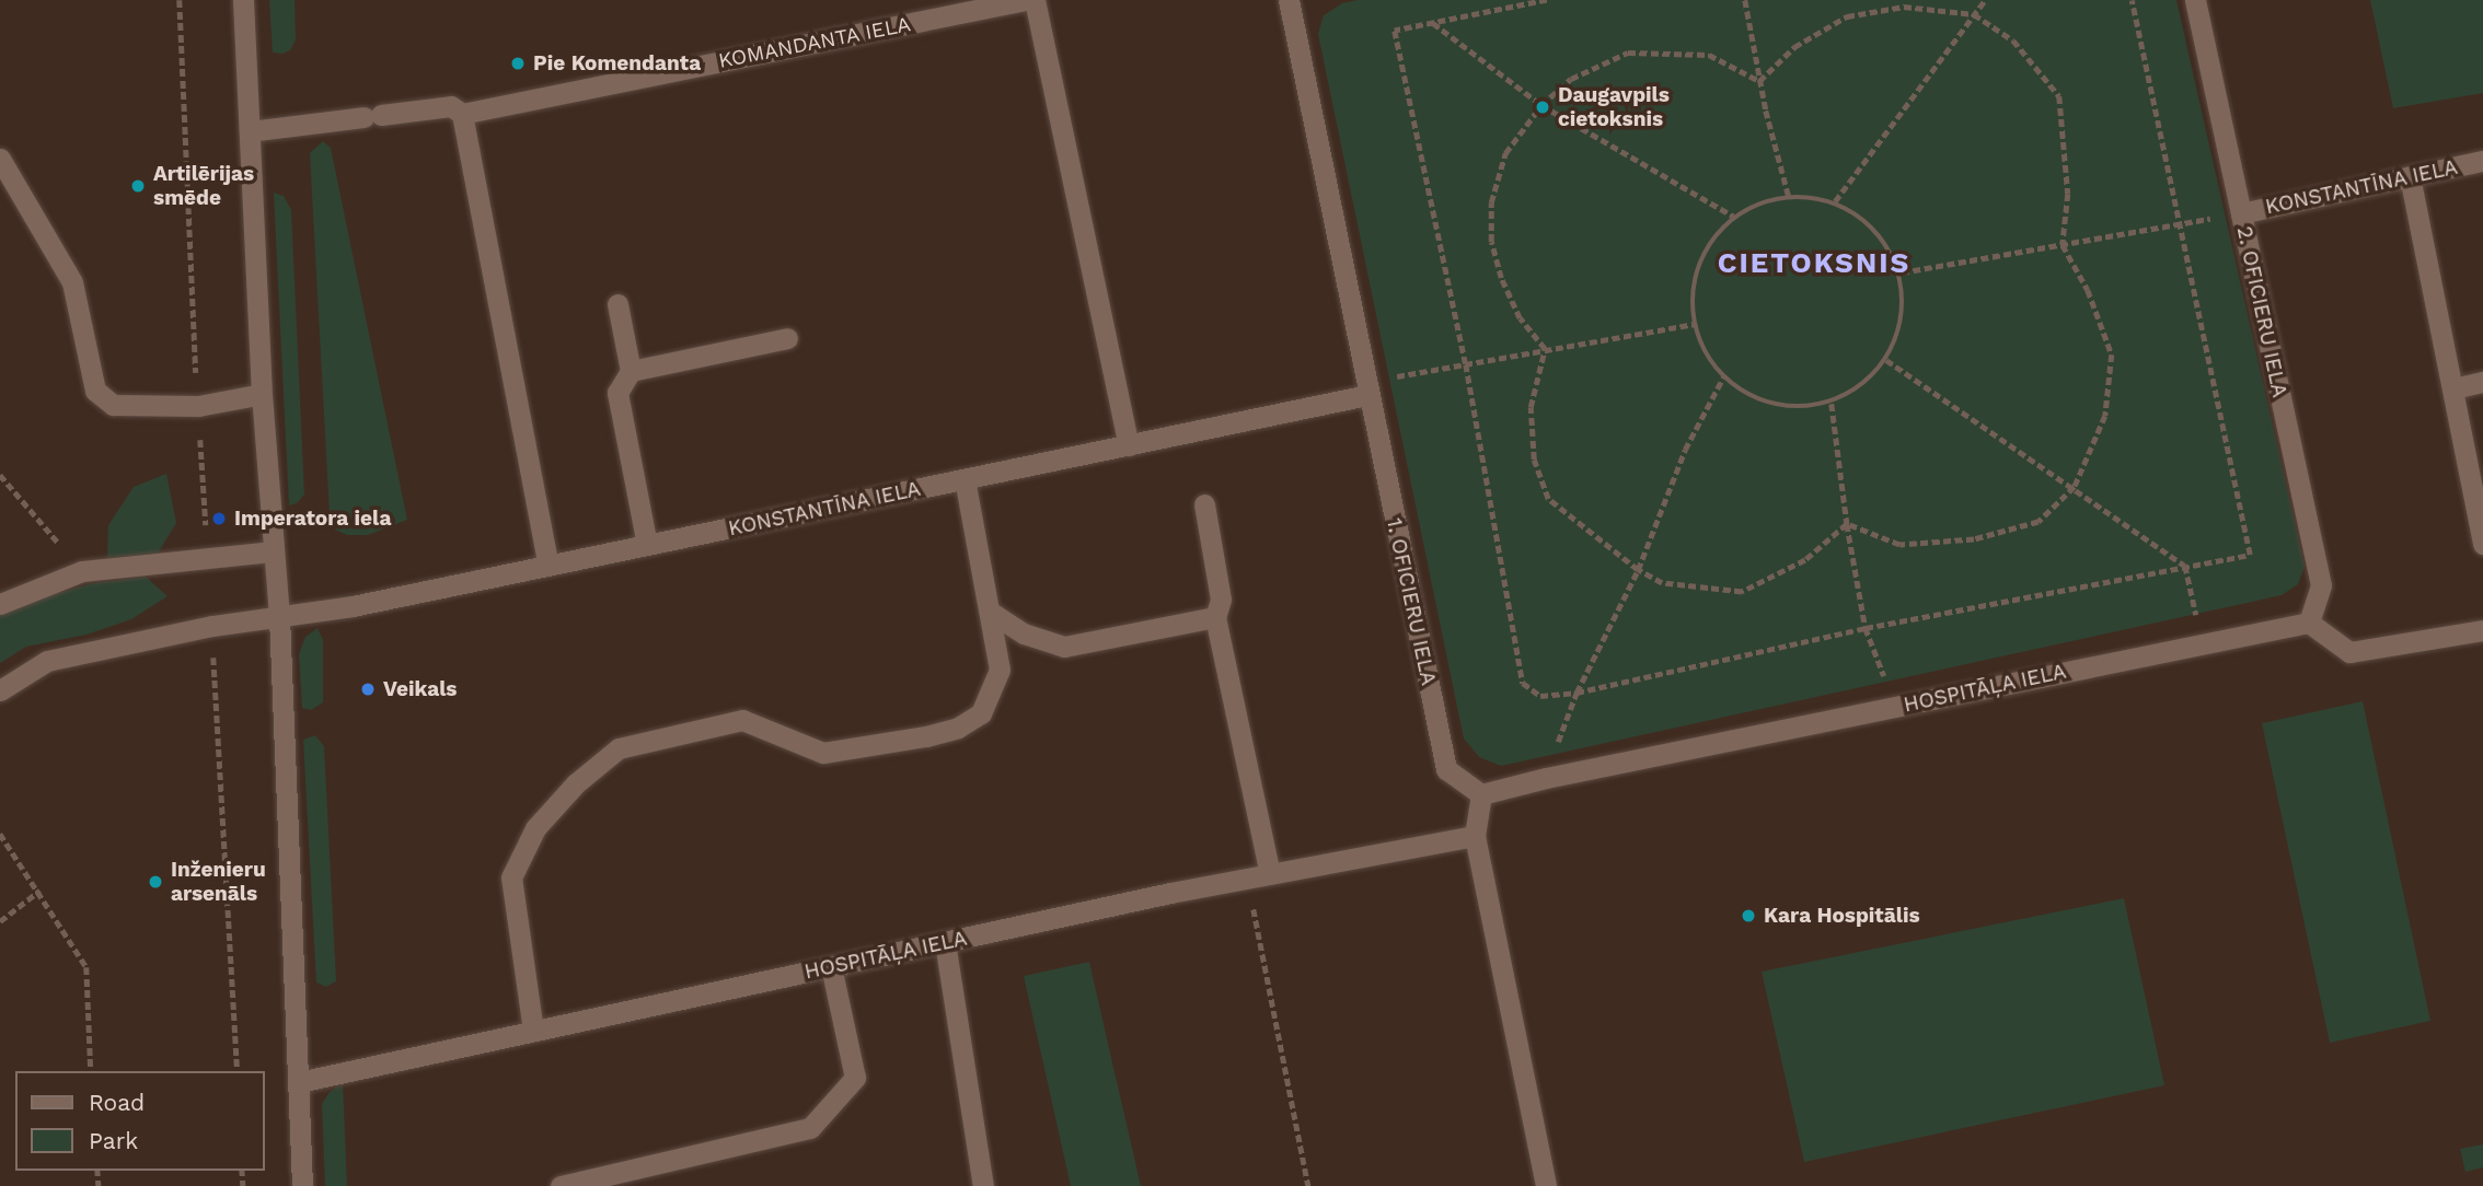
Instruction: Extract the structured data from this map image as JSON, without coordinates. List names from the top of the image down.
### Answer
{
  "streets": {
    "street": [
      "KOMANDANTA IELA",
      "KONSTANTĪNA IELA",
      "2. OFICIERU IELA",
      "1. OFICIERU IELA",
      "HOSPITĀĻA IELA"
    ]
  },
  "crossings": [
    ["KONSTANTĪNA IELA", "2. OFICIERU IELA"],
    ["KONSTANTĪNA IELA", "1. OFICIERU IELA"],
    ["2. OFICIERU IELA", "HOSPITĀĻA IELA"],
    ["1. OFICIERU IELA", "HOSPITĀĻA IELA"]
  ],
  "districts": ["CIETOKSNIS"],
  "places": [
    "Pie Komendanta",
    "Daugavpils cietoksnis",
    "Artilērijas smēde",
    "Imperatora iela",
    "Veikals",
    "Inženieru arsenāls",
    "Kara Hospitālis"
  ],
  "legend": ["Road", "Park"]
}
